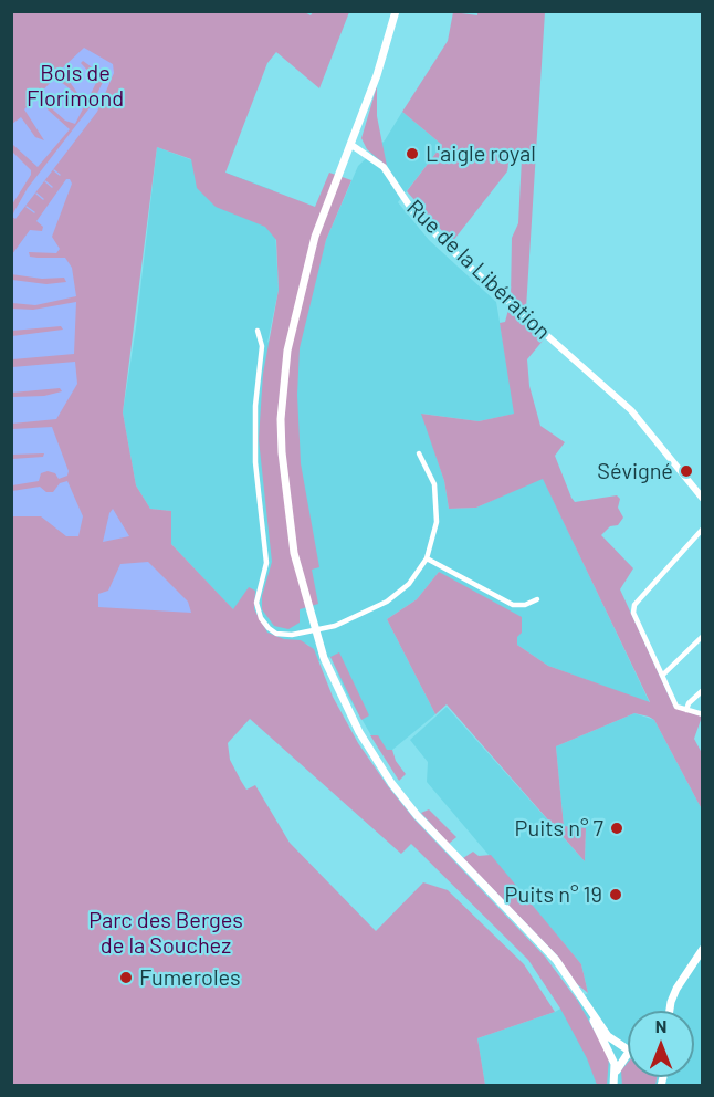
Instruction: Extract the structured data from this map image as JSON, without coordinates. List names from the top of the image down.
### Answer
{
  "streets": {
    "street": ["Rue de la Libération"]
  },
  "parks": ["Bois de Florimond", "Parc des Berges de la Souchez"],
  "places": [
    "L'aigle royal",
    "Sévigné",
    "Puits n° 7",
    "Puits n° 19",
    "Fumeroles"
  ],
  "north": "top"
}
